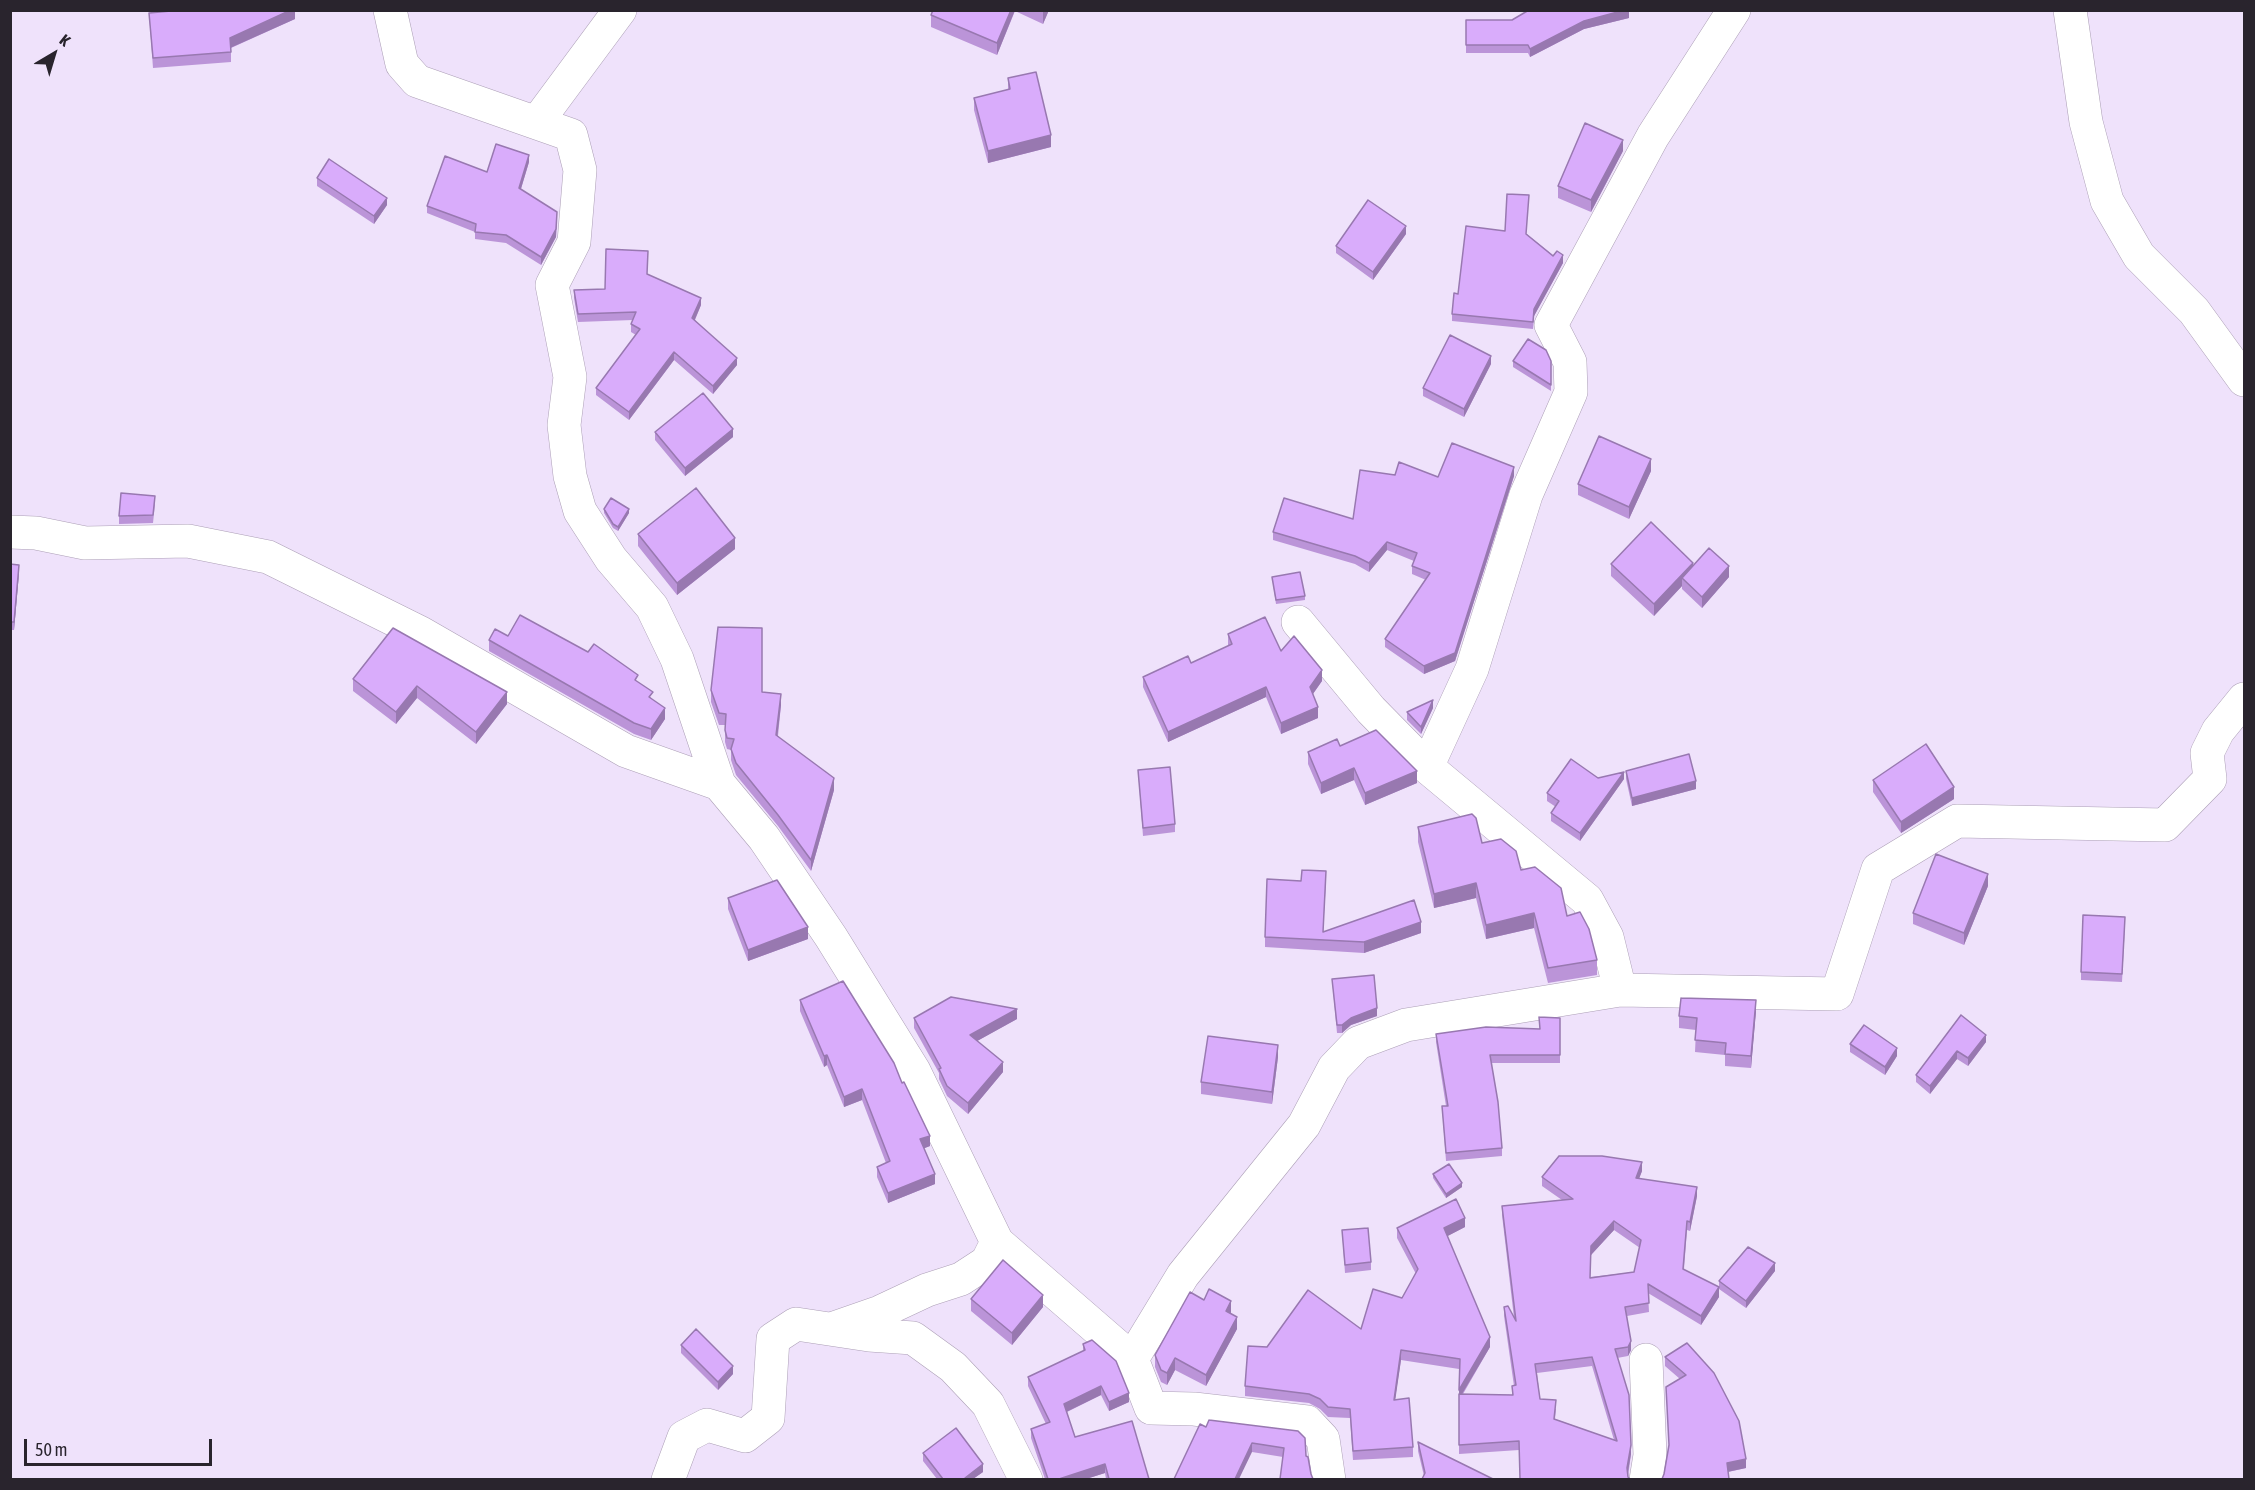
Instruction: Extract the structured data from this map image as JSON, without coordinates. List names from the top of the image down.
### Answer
{
  "scale_bar": "50 m",
  "north": "top right"
}
